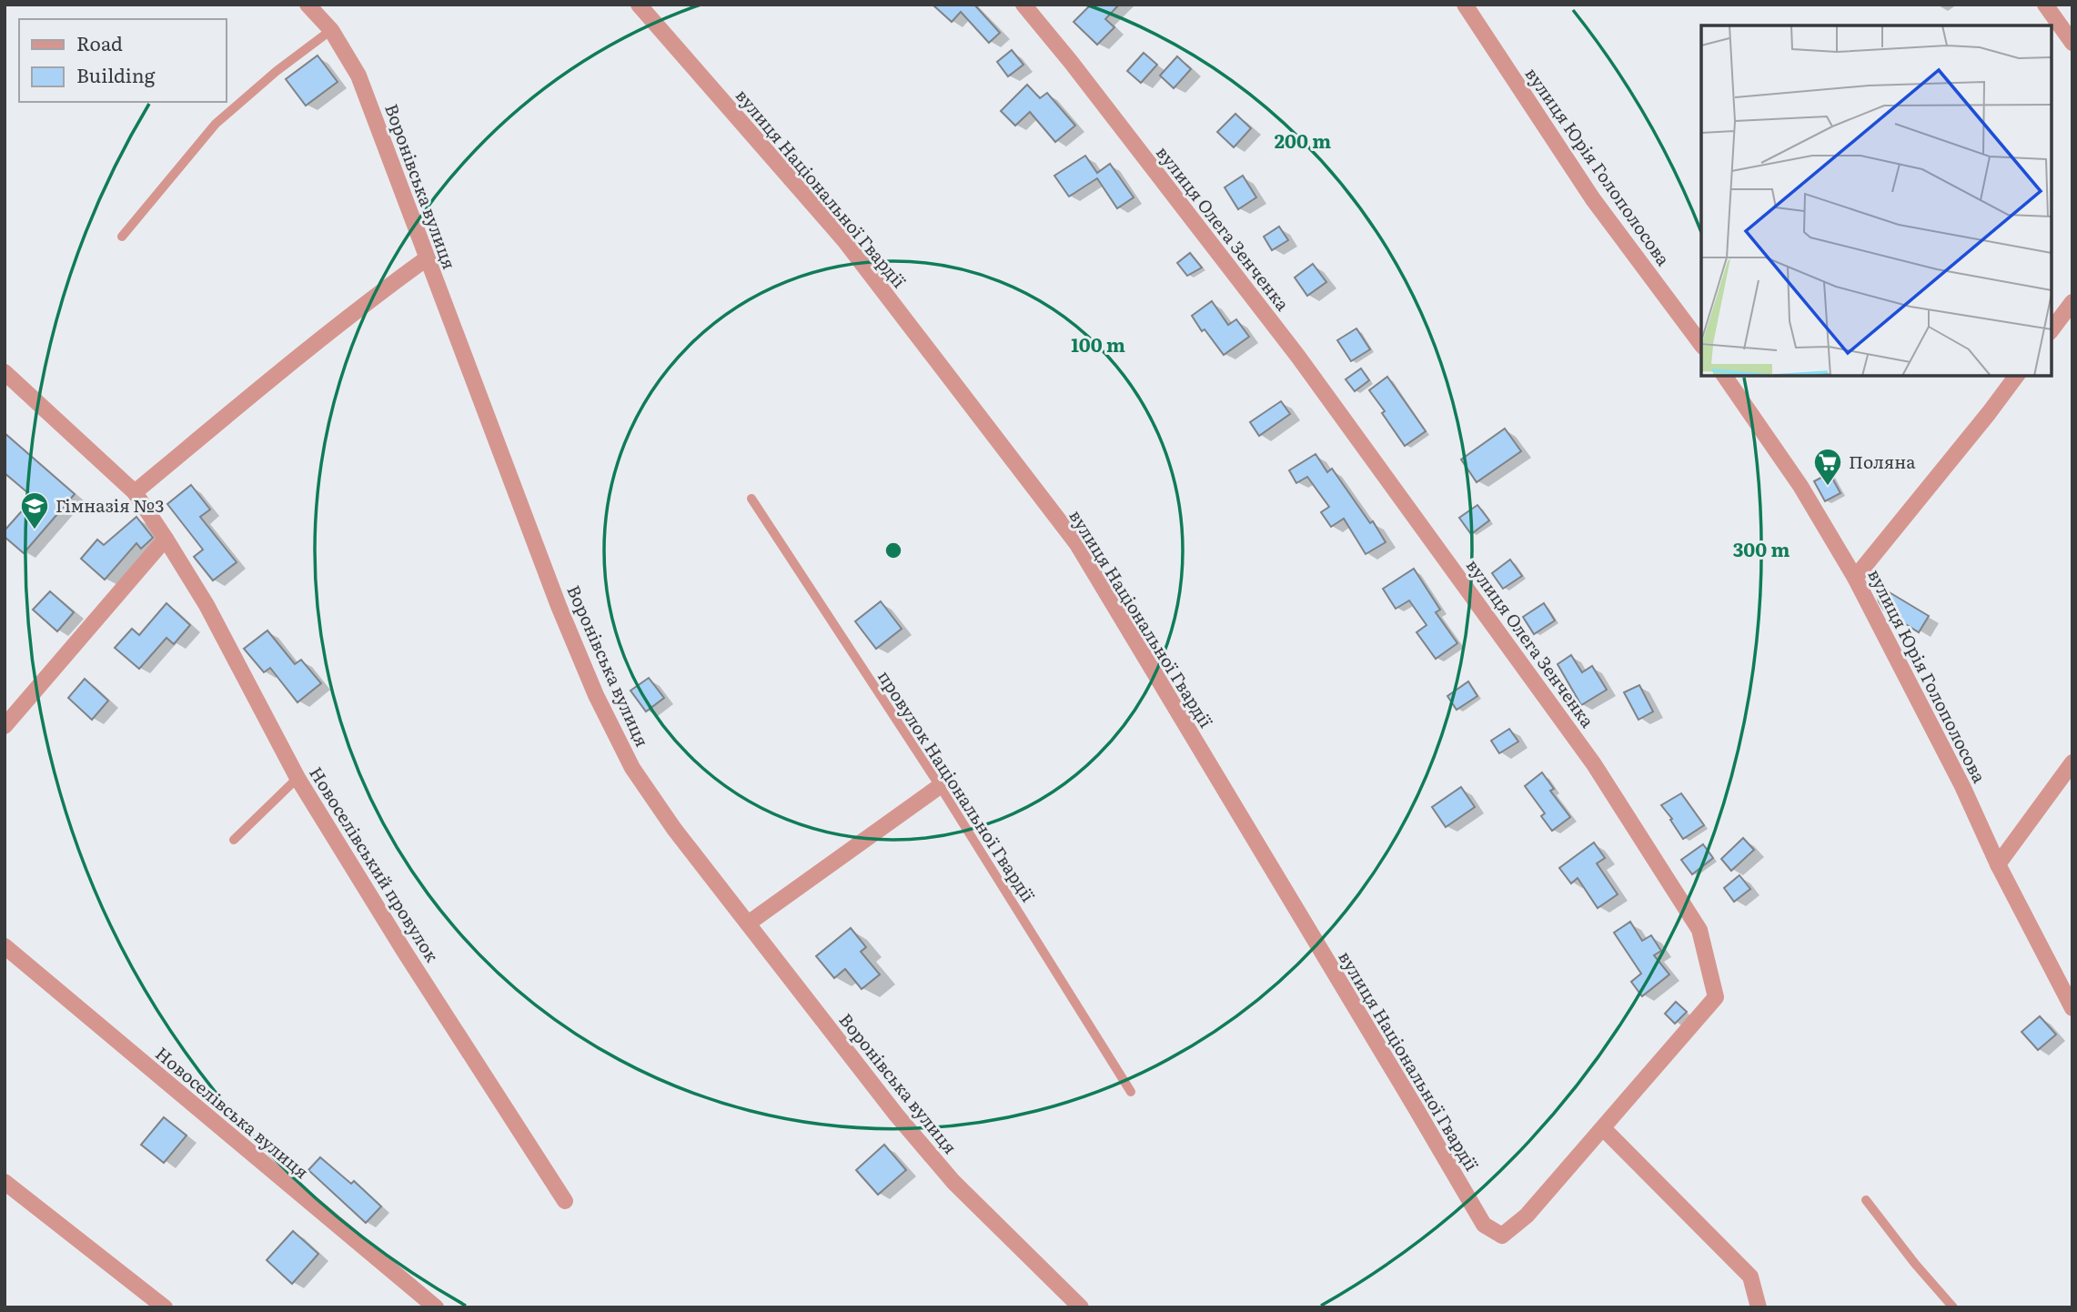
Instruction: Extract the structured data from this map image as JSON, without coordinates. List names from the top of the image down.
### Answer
{
  "streets": {
    "street": [
      "вулиця Юрія Голополосова",
      "Воронівська вулиця",
      "вулиця Національної Гвардії",
      "вулиця Олега Зенченка",
      "Новоселівський провулок",
      "Новоселівська вулиця"
    ],
    "lane": ["провулок Національної Гвардії"]
  },
  "crossings": [
    ["вулиця Національної Гвардії", "вулиця Олега Зенченка"]
  ],
  "places": {
    "supermarket": ["Поляна"],
    "school or university": ["Гімназія №3"]
  },
  "legend": ["Road", "Building"],
  "rings": ["200 m", "100 m", "300 m"]
}
